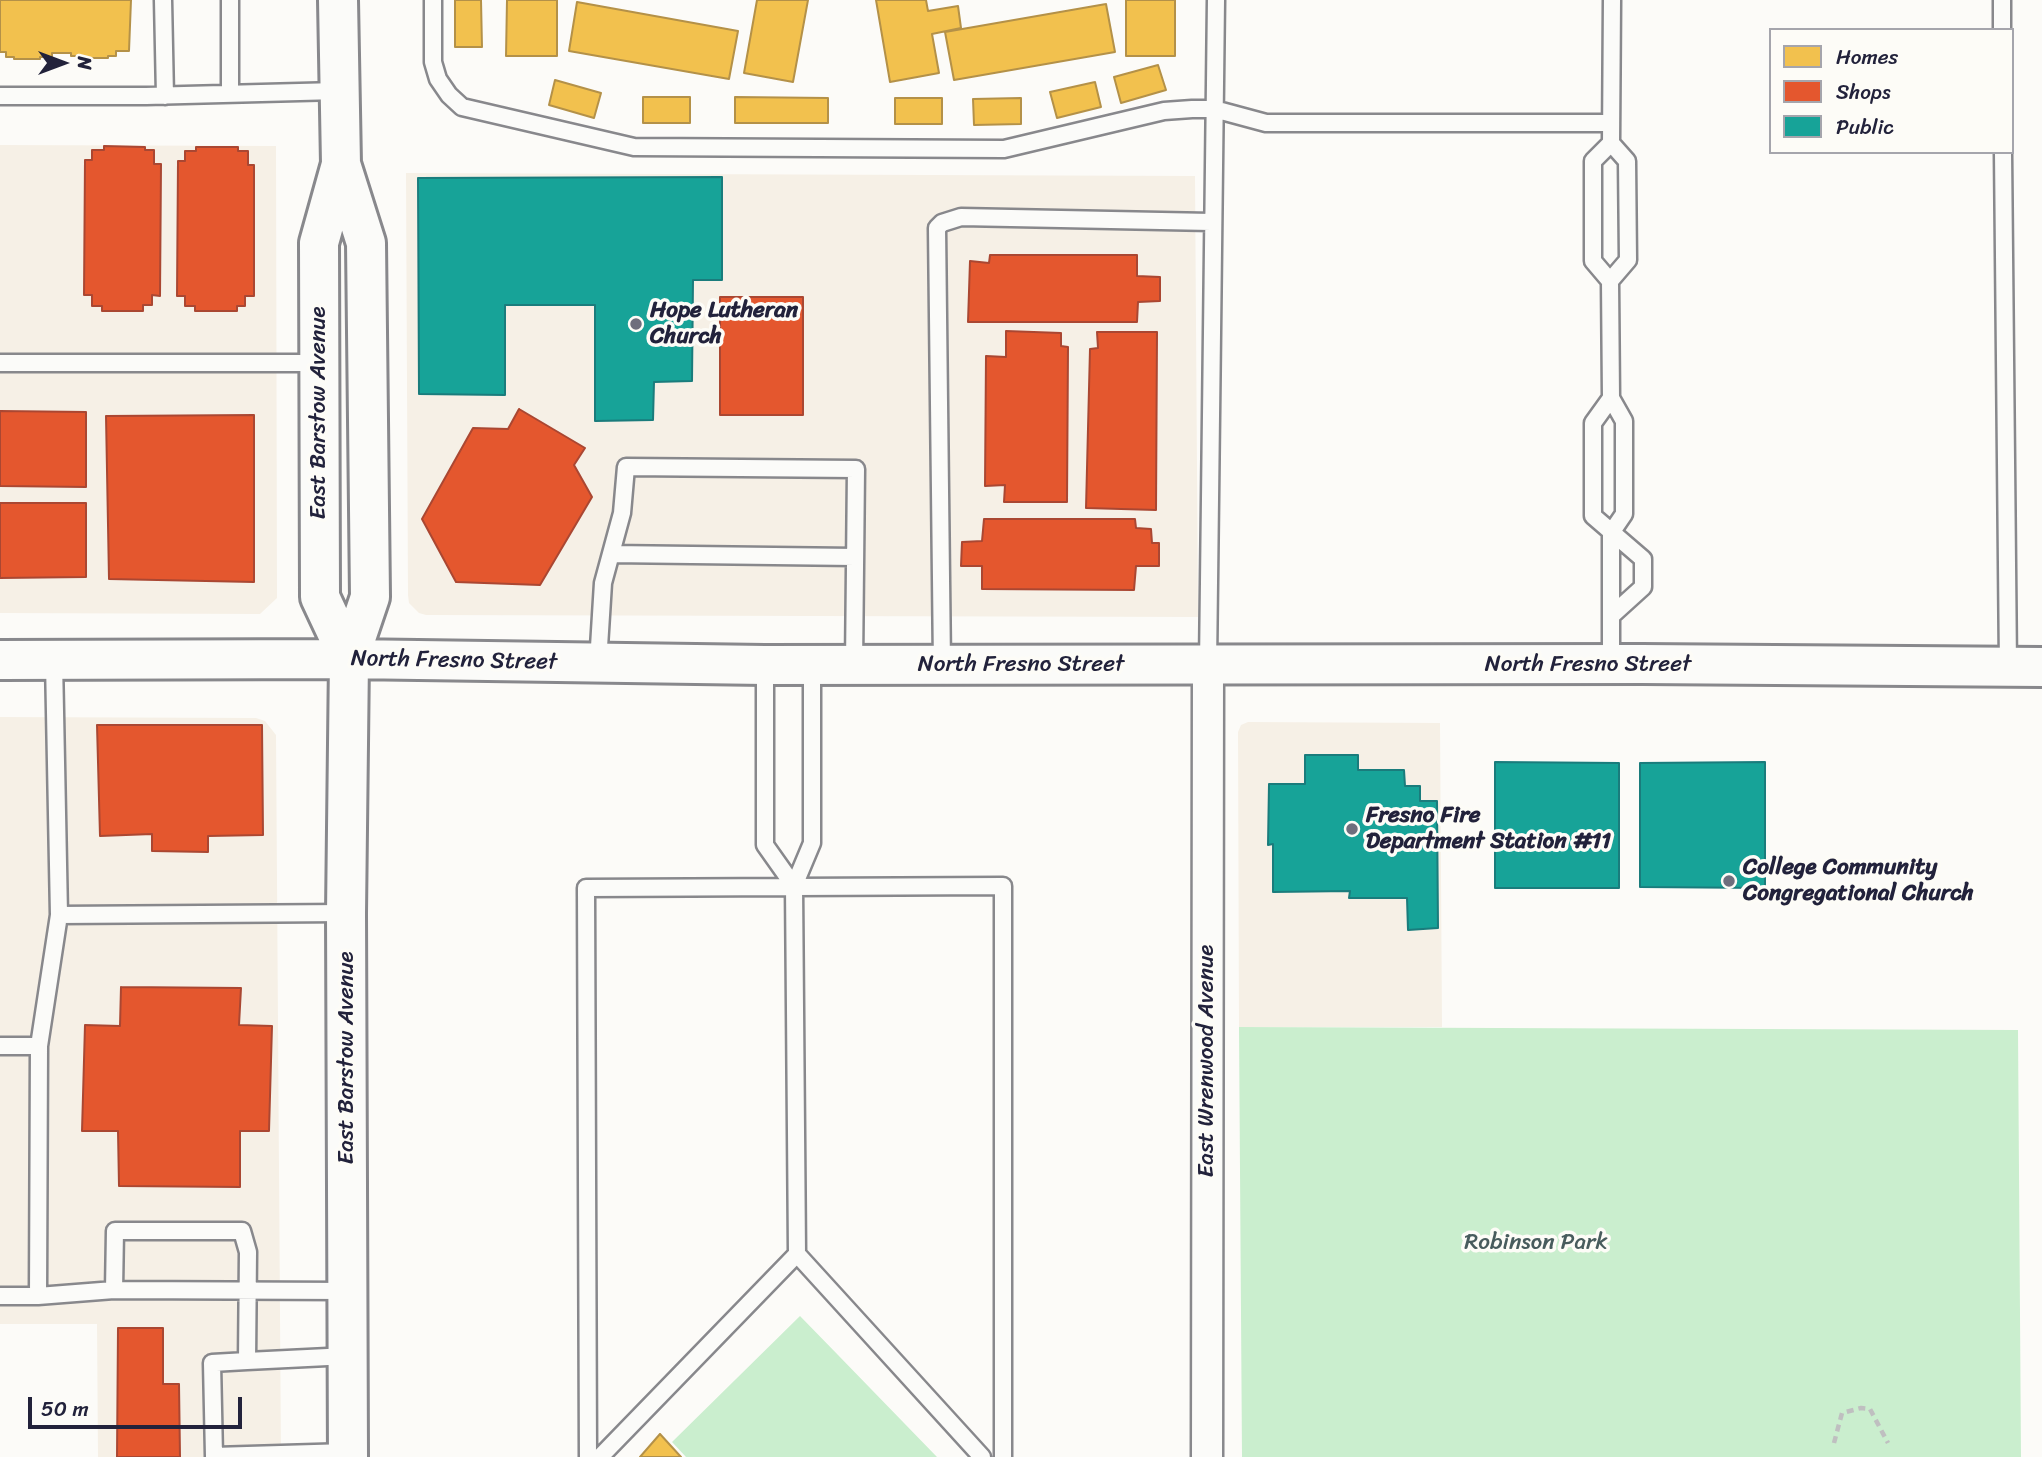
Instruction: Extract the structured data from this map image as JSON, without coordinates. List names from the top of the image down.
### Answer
{
  "streets": {
    "main road": ["East Barstow Avenue", "North Fresno Street"],
    "street": ["East Wrenwood Avenue"]
  },
  "crossings": [
    ["East Barstow Avenue", "North Fresno Street"],
    ["North Fresno Street", "East Wrenwood Avenue"]
  ],
  "parks": ["Robinson Park"],
  "places": ["Hope Lutheran Church", "Fresno Fire Department Station #11", "College Community Congregational Church"],
  "legend": ["Homes", "Shops", "Public"],
  "scale_bar": "50 m",
  "north": "right"
}
